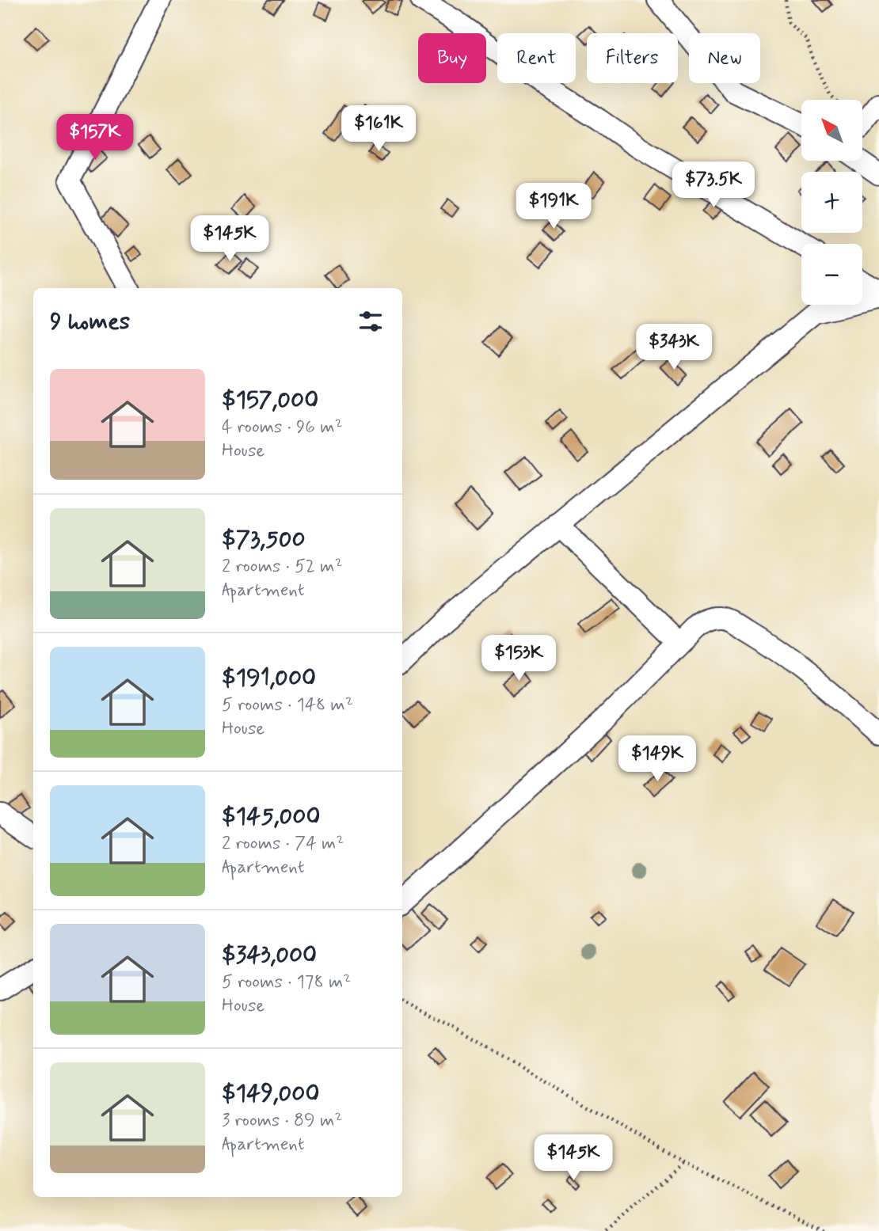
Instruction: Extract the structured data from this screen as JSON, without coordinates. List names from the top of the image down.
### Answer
{
  "north": "top left",
  "page": {
    "chip": [
      "Buy",
      "Rent",
      "Filters",
      "New"
    ],
    "map_buttons": ["+", "−"],
    "price": [
      "$161K",
      "$157K",
      "$73.5K",
      "$191K",
      "$145K",
      "$343K",
      "$153K",
      "$149K",
      "$145K"
    ],
    "heading": "9 homes",
    "list": [
      {
        "name": "$157,000",
        "note": "4 rooms · 96 m² · House"
      },
      {
        "name": "$73,500",
        "note": "2 rooms · 52 m² · Apartment"
      },
      {
        "name": "$191,000",
        "note": "5 rooms · 148 m² · House"
      },
      {
        "name": "$145,000",
        "note": "2 rooms · 74 m² · Apartment"
      },
      {
        "name": "$343,000",
        "note": "5 rooms · 178 m² · House"
      },
      {
        "name": "$149,000",
        "note": "3 rooms · 89 m² · Apartment"
      }
    ]
  }
}
